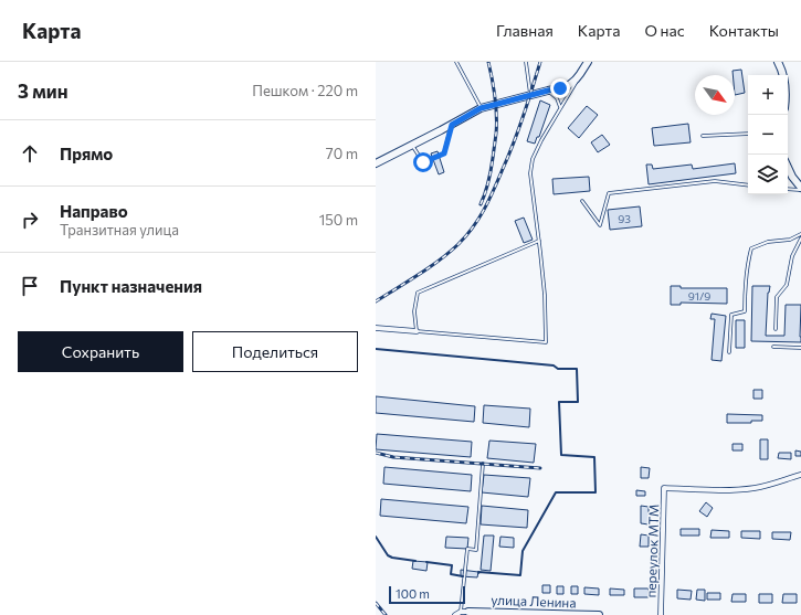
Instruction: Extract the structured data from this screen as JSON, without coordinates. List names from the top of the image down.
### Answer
{
  "streets": {
    "street": ["переулок МТМ", "улица Ленина"]
  },
  "house_numbers": ["93", "91/9"],
  "scale_bar": "100 m",
  "north": "bottom right",
  "page": {
    "header": "Карта",
    "nav": [
      "Главная",
      "Карта",
      "О нас",
      "Контакты"
    ],
    "heading": ["3 мин", "Пешком · 220 m"],
    "map_buttons": ["+", "−"],
    "list": [
      ["Прямо", "70 m"],
      ["Направо", "Транзитная улица", "150 m"],
      "Пункт назначения"
    ],
    "buttons": ["Сохранить", "Поделиться"],
    "scale": "100 m"
  }
}
